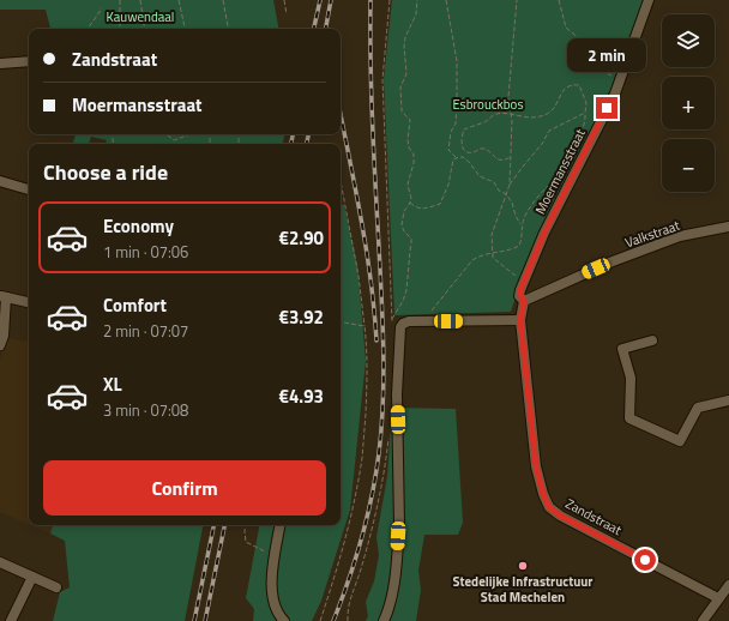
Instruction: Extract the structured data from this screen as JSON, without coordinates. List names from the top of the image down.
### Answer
{
  "streets": {
    "street": ["Moermansstraat", "Valkstraat", "Zandstraat"]
  },
  "crossings": [
    ["Moermansstraat", "Valkstraat"]
  ],
  "parks": ["Kauwendaal", "Esbrouckbos"],
  "places": ["Stedelijke Infrastructuur Stad Mechelen"],
  "page": {
    "map_buttons": ["+", "−"],
    "banner": ["Zandstraat", "Moermansstraat"],
    "bubble": "2 min",
    "heading": "Choose a ride",
    "list": [
      {
        "name": "Economy",
        "note": "1 min · 07:06",
        "value": "€2.90"
      },
      {
        "name": "Comfort",
        "note": "2 min · 07:07",
        "value": "€3.92"
      },
      {
        "name": "XL",
        "note": "3 min · 07:08",
        "value": "€4.93"
      }
    ],
    "buttons": "Confirm"
  }
}
